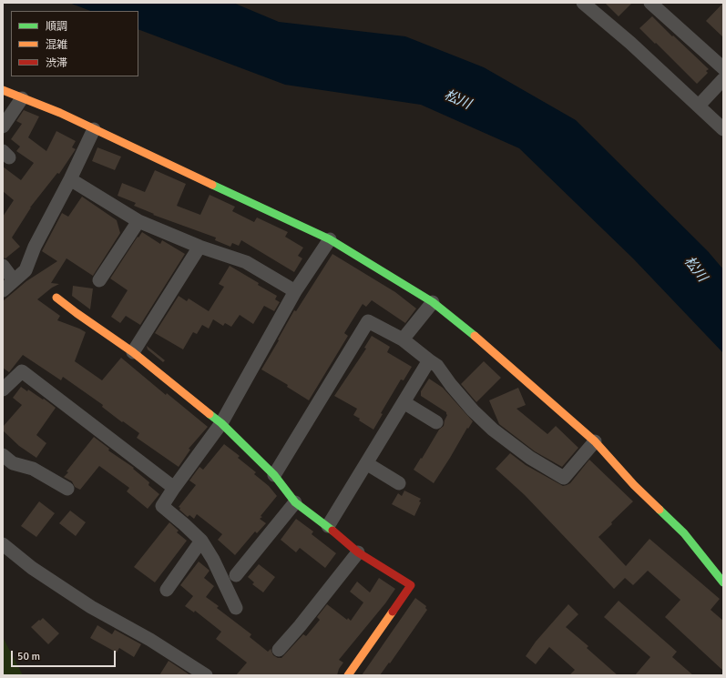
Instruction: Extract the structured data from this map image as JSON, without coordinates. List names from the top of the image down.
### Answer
{
  "water": ["松川"],
  "legend": ["順調", "混雑", "渋滞"],
  "scale_bar": "50 m"
}
